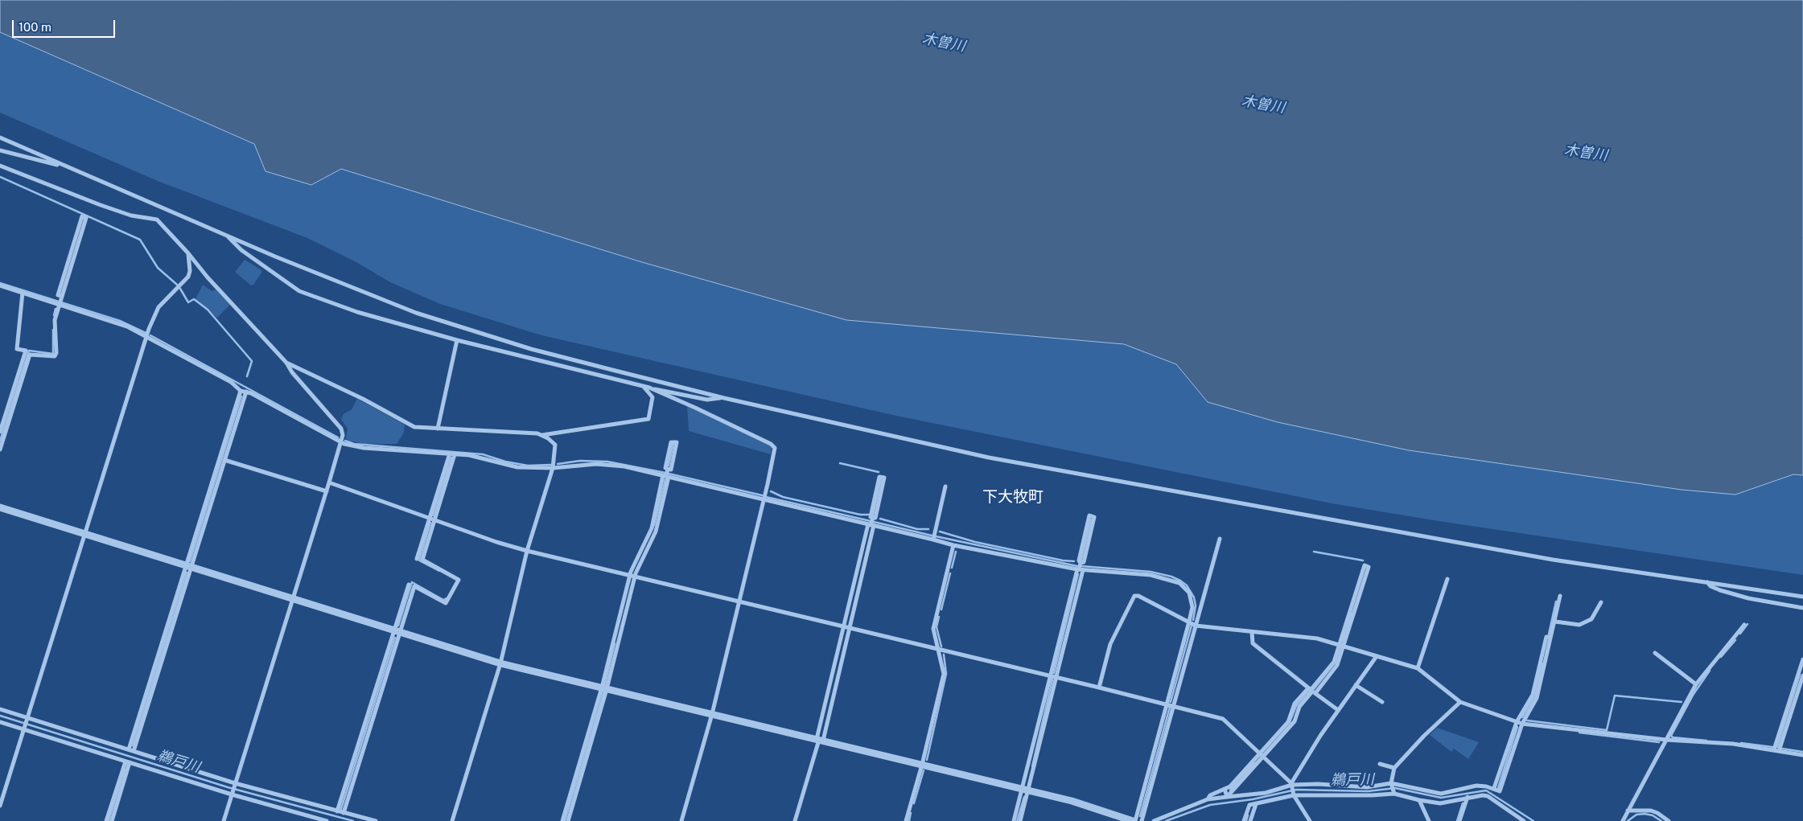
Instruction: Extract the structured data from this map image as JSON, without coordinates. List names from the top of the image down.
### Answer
{
  "districts": ["下大牧町"],
  "water": ["木曽川", "鵜戸川"],
  "scale_bar": "100 m"
}
